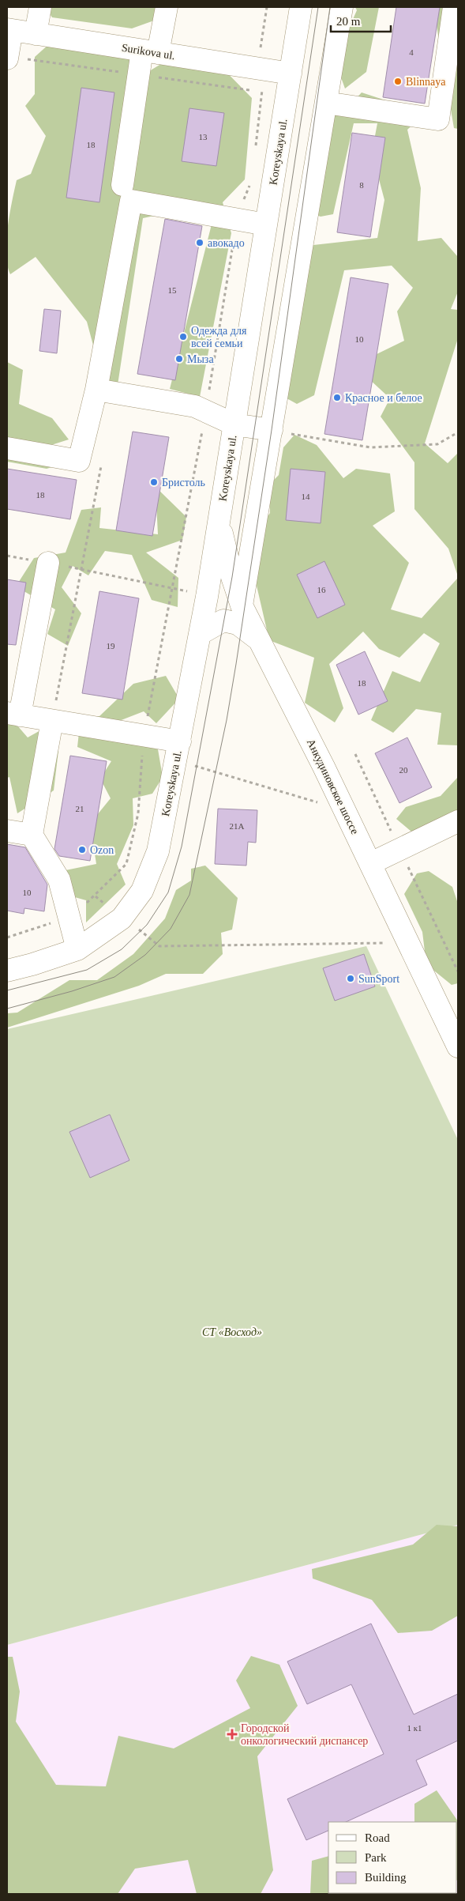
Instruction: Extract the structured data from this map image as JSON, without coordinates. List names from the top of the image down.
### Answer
{
  "streets": {
    "street": ["Surikova ul.", "Koreyskaya ul.", "Анкудиновское шоссе"]
  },
  "crossings": [
    ["Surikova ul.", "Koreyskaya ul."],
    ["Koreyskaya ul.", "Анкудиновское шоссе"]
  ],
  "parks": ["СТ «Восход»"],
  "places": {
    "other": [
      "Blinnaya",
      "авокадо",
      "Одежда для всей семьи",
      "Мыза",
      "Красное и белое",
      "Бристоль",
      "Ozon",
      "SunSport"
    ],
    "health": ["Городской онкологический диспансер"]
  },
  "house_numbers": [
    "4",
    "13",
    "18",
    "8",
    "15",
    "10",
    "18",
    "14",
    "16",
    "19",
    "18",
    "20",
    "21",
    "21А",
    "10",
    "1 к1"
  ],
  "legend": ["Road", "Park", "Building"],
  "scale_bar": "20 m"
}
